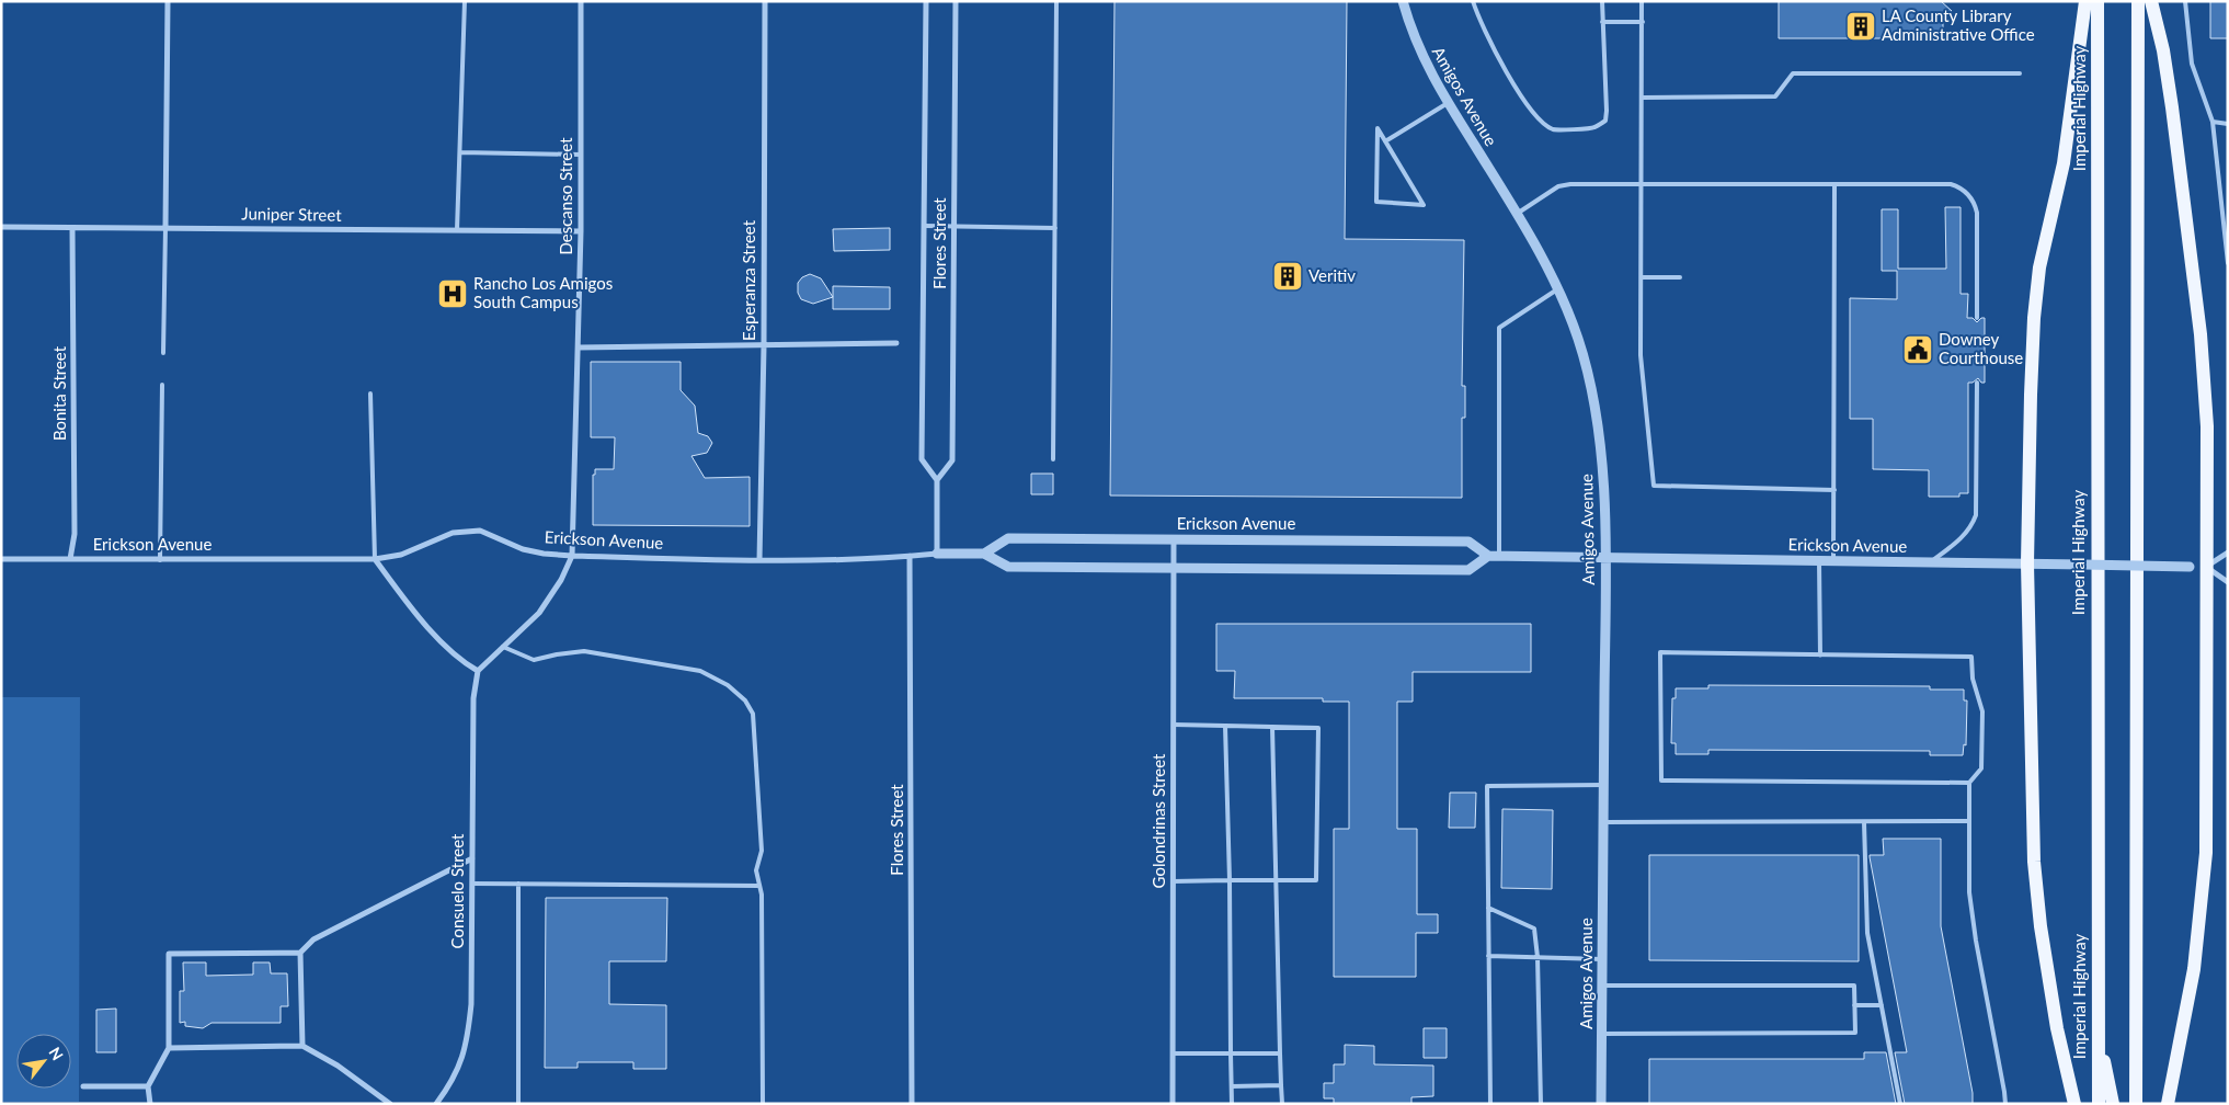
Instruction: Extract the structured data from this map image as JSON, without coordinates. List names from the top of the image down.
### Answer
{
  "streets": {
    "main road": ["Imperial Highway"],
    "street": [
      "Amigos Avenue",
      "Descanso Street",
      "Juniper Street",
      "Flores Street",
      "Esperanza Street",
      "Bonita Street",
      "Erickson Avenue",
      "Golondrinas Street",
      "Consuelo Street"
    ]
  },
  "crossings": [
    ["Amigos Avenue", "Erickson Avenue"],
    ["Descanso Street", "Juniper Street"],
    ["Descanso Street", "Erickson Avenue"],
    ["Juniper Street", "Bonita Street"],
    ["Flores Street", "Erickson Avenue"],
    ["Esperanza Street", "Erickson Avenue"],
    ["Bonita Street", "Erickson Avenue"],
    ["Erickson Avenue", "Golondrinas Street"]
  ],
  "places": {
    "building": ["LA County Library Administrative Office", "Veritiv"],
    "hospital": ["Rancho Los Amigos South Campus"],
    "public building": ["Downey Courthouse"]
  },
  "north": "top right"
}
